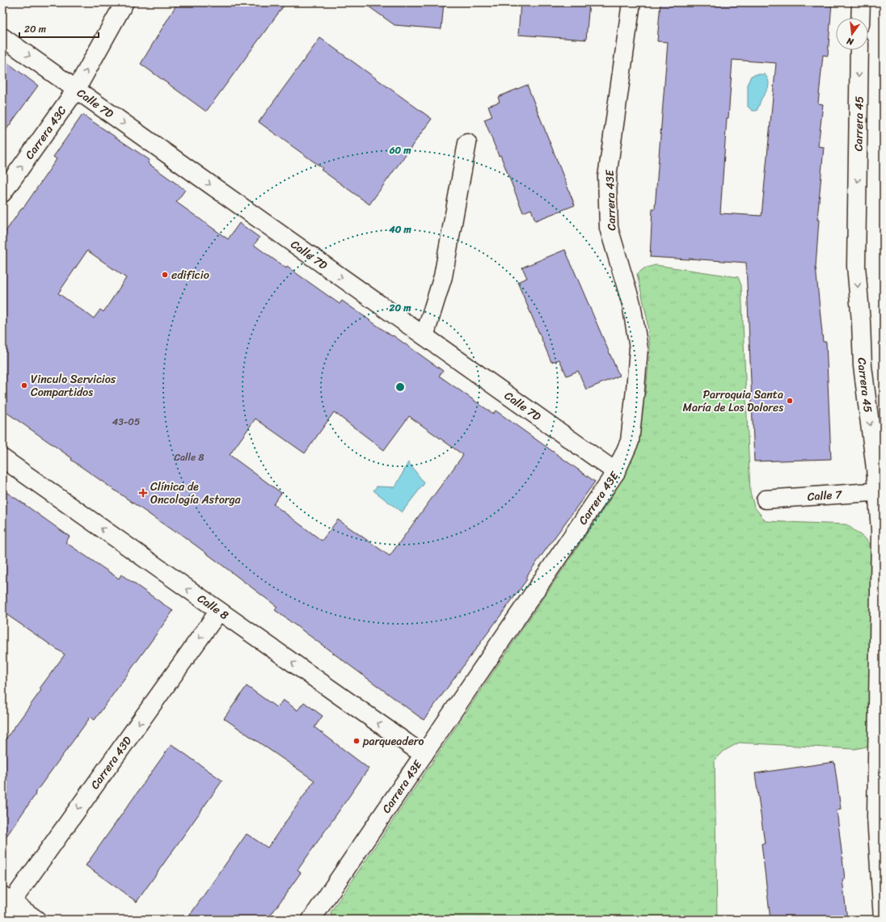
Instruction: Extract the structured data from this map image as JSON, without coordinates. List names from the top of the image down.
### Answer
{
  "streets": {
    "street": [
      "Calle 7D",
      "Carrera 45",
      "Carrera 43C",
      "Carrera 43E",
      "Calle 7",
      "Calle 8",
      "Carrera 43D"
    ]
  },
  "crossings": [
    ["Calle 7D", "Carrera 43C"],
    ["Calle 7D", "Carrera 43E"],
    ["Carrera 45", "Calle 7"],
    ["Carrera 43E", "Calle 8"],
    ["Calle 8", "Carrera 43D"]
  ],
  "one_way": [
    "Calle 7D",
    "Carrera 45",
    "Carrera 43C",
    "Calle 8",
    "Carrera 43D"
  ],
  "places": {
    "other": [
      "edificio",
      "Vinculo Servicios Compartidos",
      "Parroquia Santa María de Los Dolores",
      "parqueadero"
    ],
    "health": ["Clínica de Oncología Astorga"]
  },
  "house_numbers": ["43-05", "Calle 8"],
  "scale_bar": "20 m",
  "north": "bottom",
  "rings": ["60 m", "40 m", "20 m"]
}
